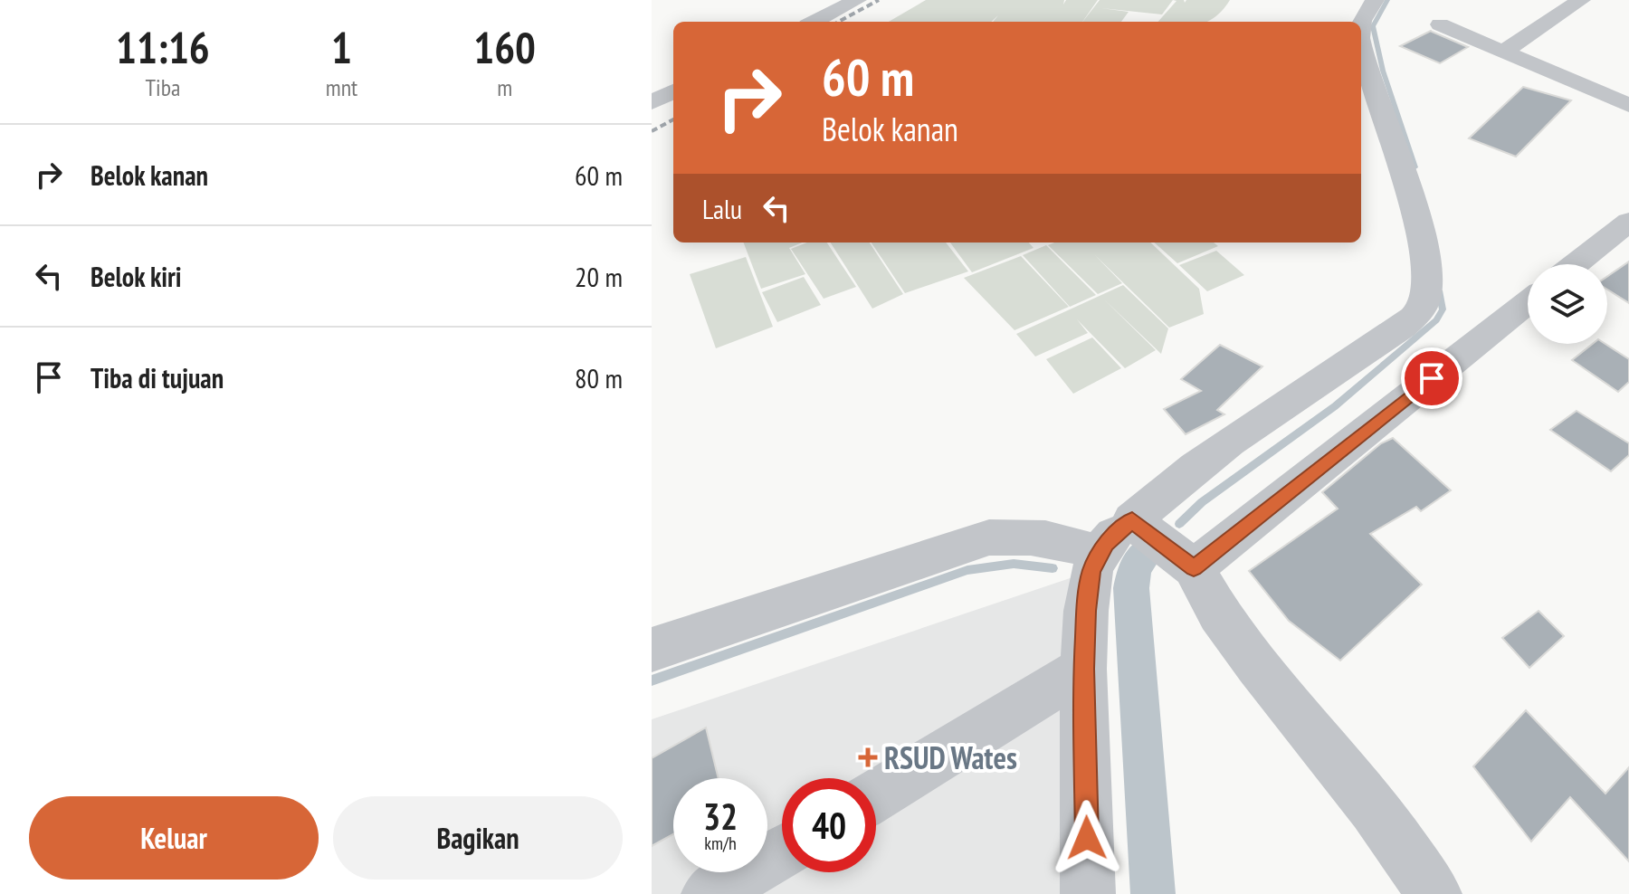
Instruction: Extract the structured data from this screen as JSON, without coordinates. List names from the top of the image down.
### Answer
{
  "places": {
    "health": ["RSUD Wates"]
  },
  "page": {
    "eta": [
      "11:16",
      "Tiba",
      "1",
      "mnt",
      "160",
      "m"
    ],
    "turn": ["60 m", "Belok kanan"],
    "list": [
      {
        "name": "Belok kanan",
        "value": "60 m"
      },
      {
        "name": "Belok kiri",
        "value": "20 m"
      },
      {
        "name": "Tiba di tujuan",
        "value": "80 m"
      }
    ],
    "then": "Lalu",
    "speed": "32 km/h",
    "limit": "40",
    "buttons": ["Keluar", "Bagikan"]
  }
}
